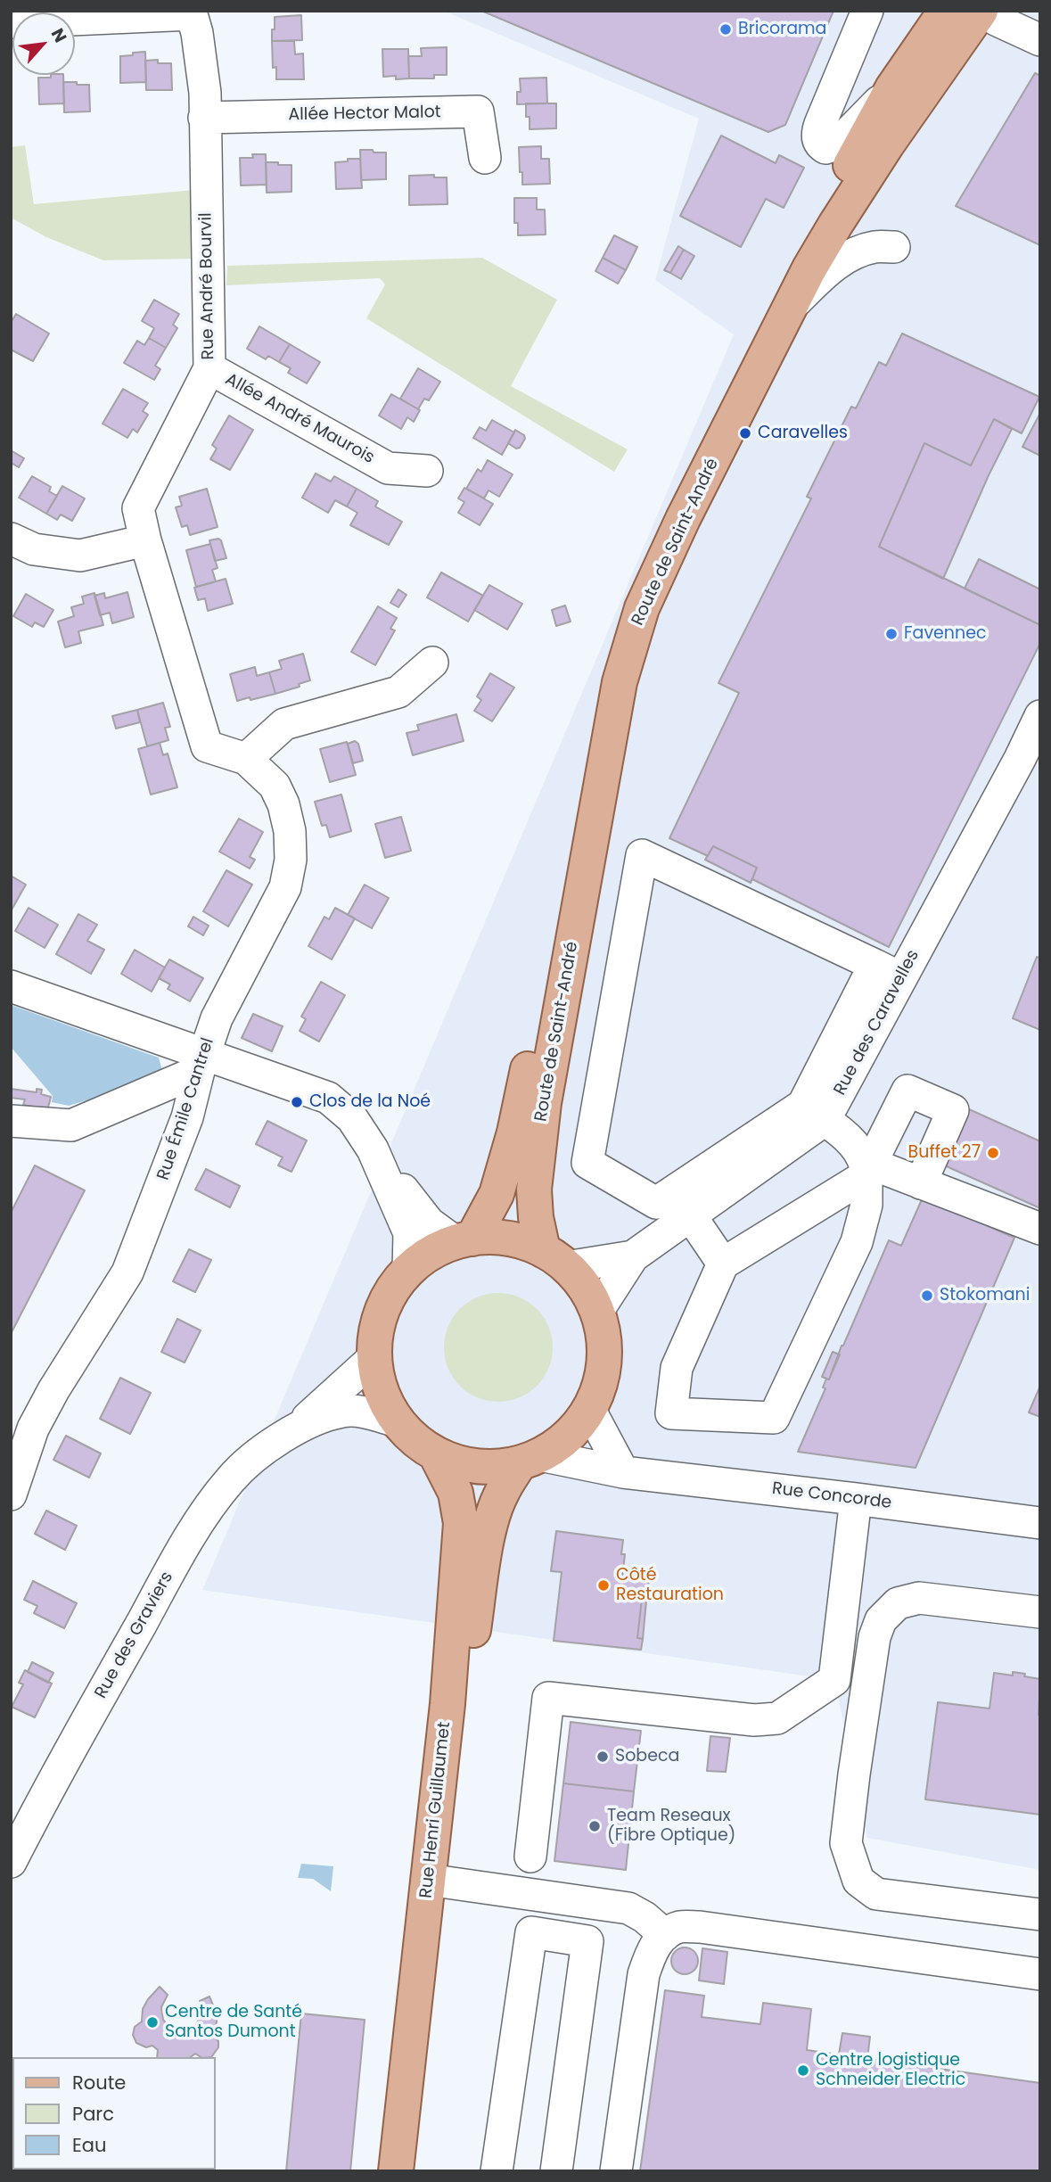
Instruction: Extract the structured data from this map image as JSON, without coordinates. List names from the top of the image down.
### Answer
{
  "streets": {
    "main road": ["Route de Saint-André", "Rue Henri Guillaumet"],
    "street": [
      "Allée Hector Malot",
      "Rue André Bourvil",
      "Allée André Maurois",
      "Rue des Caravelles",
      "Rue Émile Cantrel",
      "Rue Concorde",
      "Rue des Graviers"
    ]
  },
  "crossings": [
    ["Allée Hector Malot", "Rue André Bourvil"],
    ["Rue André Bourvil", "Allée André Maurois"],
    ["Rue André Bourvil", "Rue Émile Cantrel"],
    ["Rue Concorde", "Rue Henri Guillaumet"]
  ],
  "places": [
    "Bricorama",
    "Caravelles",
    "Favennec",
    "Clos de la Noé",
    "Buffet 27",
    "Stokomani",
    "Côté Restauration",
    "Sobeca",
    "Team Reseaux (Fibre Optique)",
    "Centre de Santé Santos Dumont",
    "Centre logistique Schneider Electric"
  ],
  "legend": ["Route", "Parc", "Eau"],
  "north": "top right"
}
